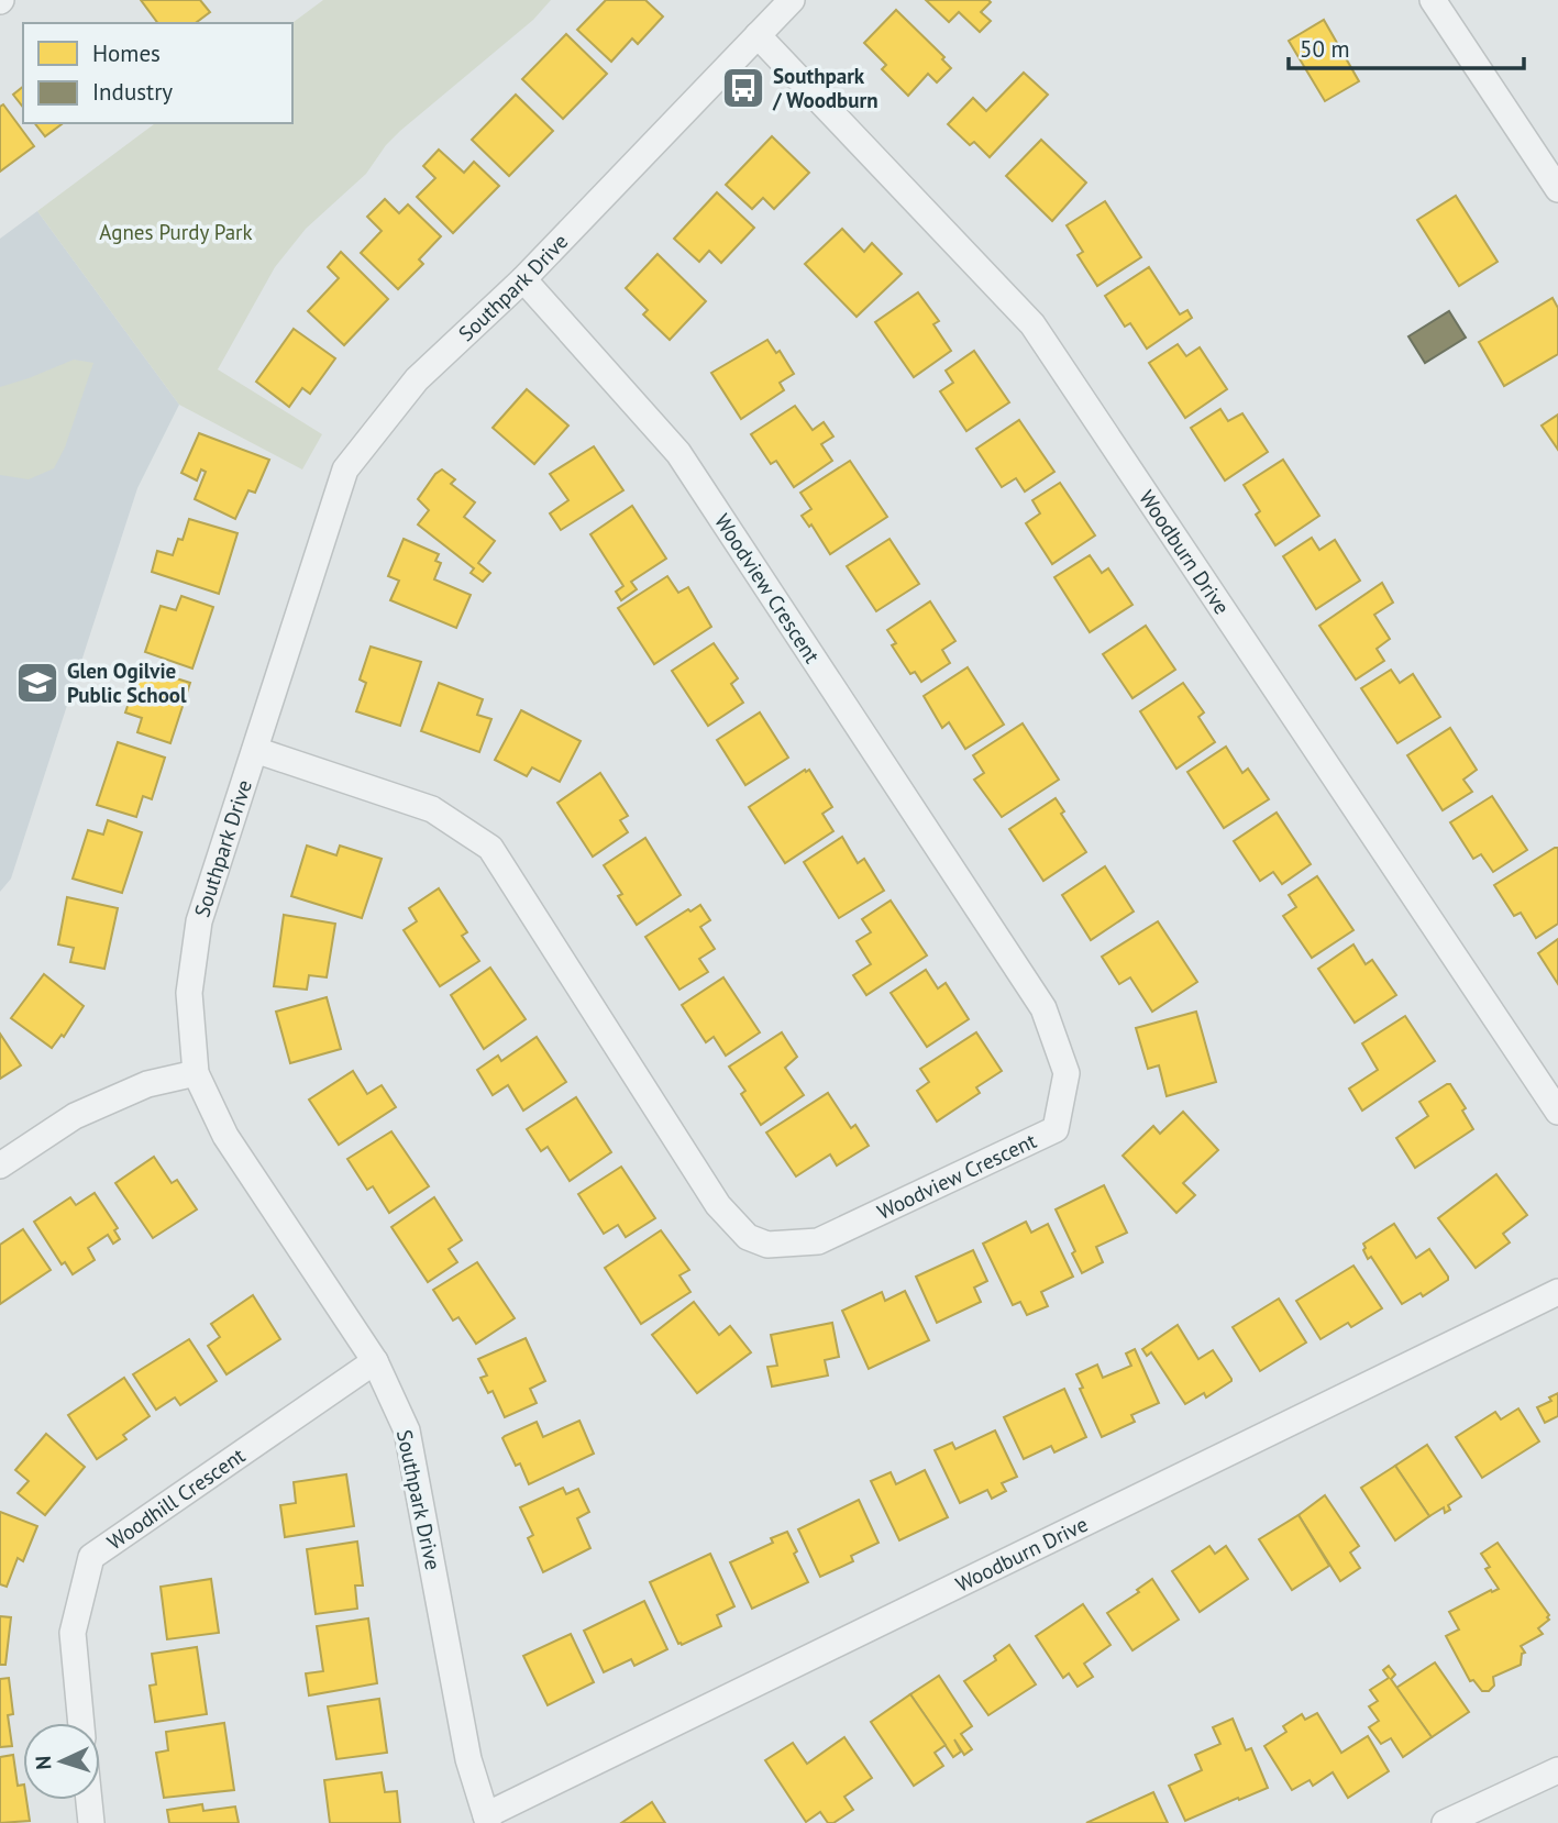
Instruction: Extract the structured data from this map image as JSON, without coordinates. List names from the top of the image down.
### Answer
{
  "streets": {
    "street": [
      "Southpark Drive",
      "Woodburn Drive",
      "Woodview Crescent",
      "Woodhill Crescent"
    ]
  },
  "crossings": [
    ["Southpark Drive", "Woodburn Drive"],
    ["Southpark Drive", "Woodview Crescent"],
    ["Southpark Drive", "Woodhill Crescent"]
  ],
  "parks": ["Agnes Purdy Park"],
  "places": {
    "bus stop": ["Southpark / Woodburn"],
    "school or university": ["Glen Ogilvie Public School"]
  },
  "legend": ["Homes", "Industry"],
  "scale_bar": "50 m",
  "north": "left"
}
